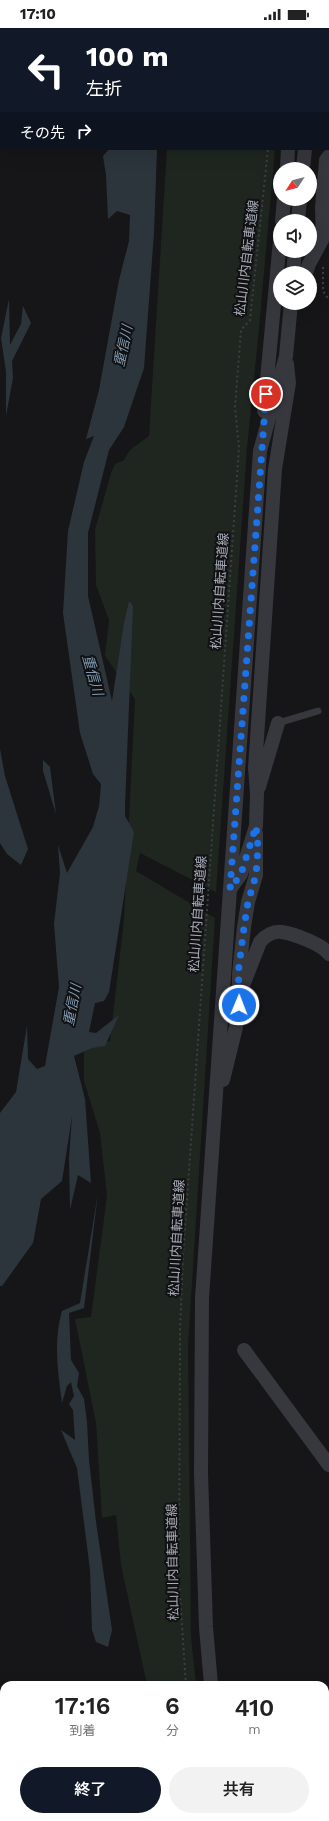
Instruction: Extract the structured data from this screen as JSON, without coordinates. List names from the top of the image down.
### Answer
{
  "streets": {
    "path": ["松山川内自転車道線"]
  },
  "water": ["重信川"],
  "north": "bottom left",
  "page": {
    "status": "17:10",
    "turn": ["100 m", "左折"],
    "then": "その先",
    "eta": [
      "17:16",
      "到着",
      "6",
      "分",
      "410",
      "m"
    ],
    "buttons": ["終了", "共有"]
  }
}
